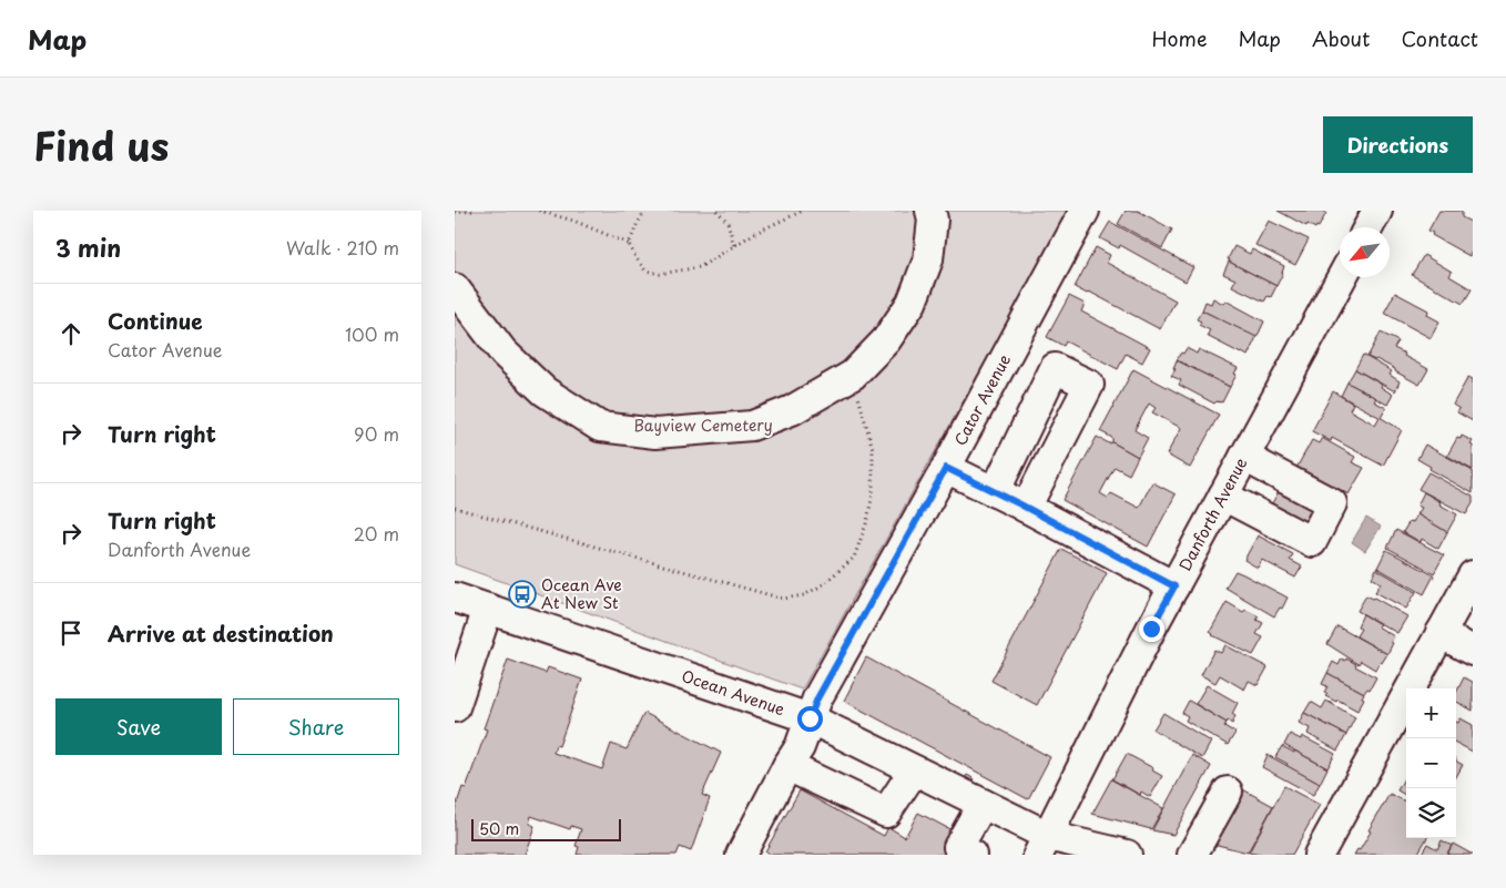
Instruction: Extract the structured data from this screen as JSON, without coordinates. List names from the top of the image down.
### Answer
{
  "streets": {
    "street": ["Cator Avenue", "Danforth Avenue", "Ocean Avenue"]
  },
  "crossings": [
    ["Cator Avenue", "Ocean Avenue"],
    ["Danforth Avenue", "Ocean Avenue"]
  ],
  "parks": ["Bayview Cemetery"],
  "places": {
    "bus stop": ["Ocean Ave At New St"]
  },
  "scale_bar": "50 m",
  "north": "bottom left",
  "page": {
    "header": "Map",
    "nav": [
      "Home",
      "Map",
      "About",
      "Contact"
    ],
    "title": "Find us",
    "buttons": [
      "Directions",
      ["Save", "Share"]
    ],
    "heading": ["3 min", "Walk · 210 m"],
    "list": [
      ["Continue", "Cator Avenue", "100 m"],
      ["Turn right", "90 m"],
      ["Turn right", "Danforth Avenue", "20 m"],
      "Arrive at destination"
    ],
    "map_buttons": ["+", "−"],
    "scale": "50 m"
  }
}
